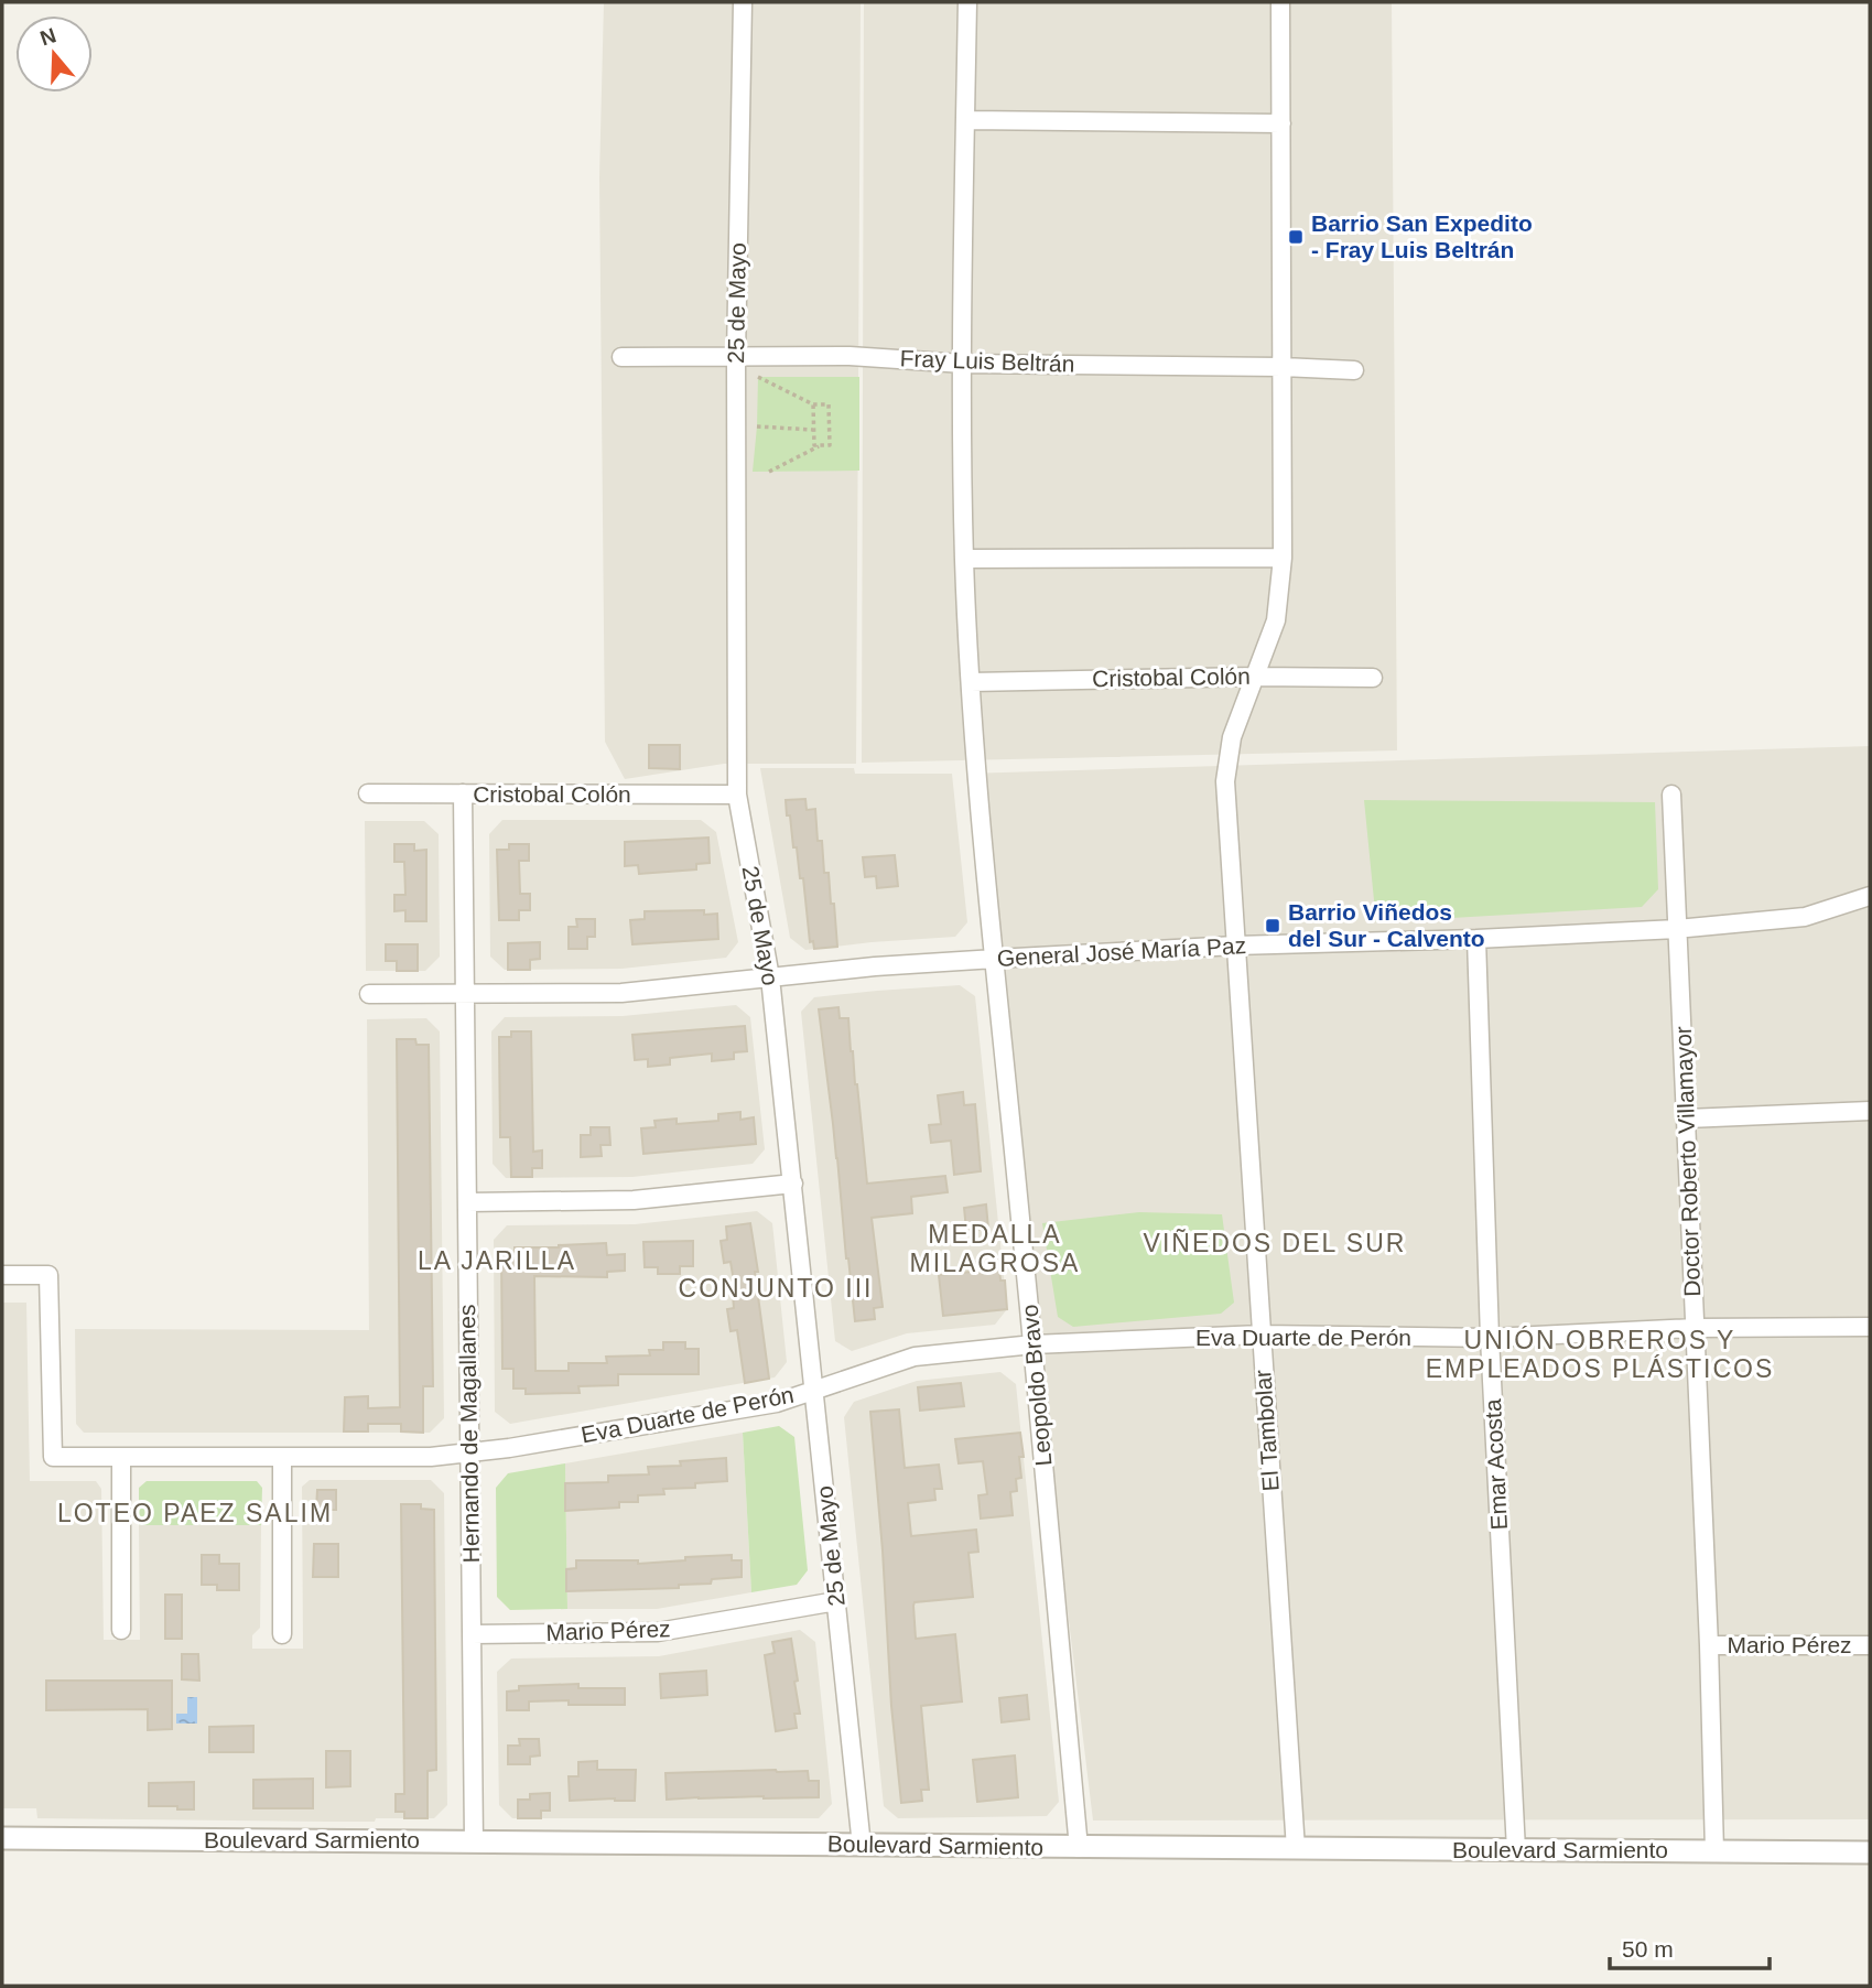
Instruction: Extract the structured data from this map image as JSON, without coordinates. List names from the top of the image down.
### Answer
{
  "streets": {
    "street": [
      "25 de Mayo",
      "Fray Luis Beltrán",
      "Cristobal Colón",
      "General José María Paz",
      "Doctor Roberto Villamayor",
      "Eva Duarte de Perón",
      "Leopoldo Bravo",
      "El Tambolar",
      "Hernando de Magallanes",
      "Emar Acosta",
      "Mario Pérez",
      "Boulevard Sarmiento"
    ]
  },
  "crossings": [
    ["25 de Mayo", "Fray Luis Beltrán"],
    ["25 de Mayo", "Cristobal Colón"],
    ["25 de Mayo", "General José María Paz"],
    ["25 de Mayo", "Eva Duarte de Perón"],
    ["25 de Mayo", "Mario Pérez"],
    ["25 de Mayo", "Boulevard Sarmiento"],
    ["Fray Luis Beltrán", "Leopoldo Bravo"],
    ["Fray Luis Beltrán", "El Tambolar"],
    ["Cristobal Colón", "Leopoldo Bravo"],
    ["Cristobal Colón", "El Tambolar"],
    ["Cristobal Colón", "Hernando de Magallanes"],
    ["General José María Paz", "Doctor Roberto Villamayor"],
    ["General José María Paz", "Leopoldo Bravo"],
    ["General José María Paz", "El Tambolar"],
    ["General José María Paz", "Hernando de Magallanes"],
    ["General José María Paz", "Emar Acosta"],
    ["Doctor Roberto Villamayor", "Eva Duarte de Perón"],
    ["Doctor Roberto Villamayor", "Mario Pérez"],
    ["Doctor Roberto Villamayor", "Boulevard Sarmiento"],
    ["Eva Duarte de Perón", "Leopoldo Bravo"],
    ["Eva Duarte de Perón", "El Tambolar"],
    ["Eva Duarte de Perón", "Hernando de Magallanes"],
    ["Eva Duarte de Perón", "Emar Acosta"],
    ["Leopoldo Bravo", "Boulevard Sarmiento"],
    ["El Tambolar", "Boulevard Sarmiento"],
    ["Hernando de Magallanes", "Mario Pérez"],
    ["Hernando de Magallanes", "Boulevard Sarmiento"],
    ["Emar Acosta", "Boulevard Sarmiento"]
  ],
  "districts": [
    "MEDALLA MILAGROSA",
    "VIÑEDOS DEL SUR",
    "LA JARILLA",
    "CONJUNTO III",
    "UNIÓN OBREROS Y EMPLEADOS PLÁSTICOS",
    "LOTEO PAEZ SALIM"
  ],
  "places": {
    "transit": ["Barrio San Expedito - Fray Luis Beltrán", "Barrio Viñedos del Sur - Calvento"]
  },
  "scale_bar": "50 m",
  "north": "top"
}
